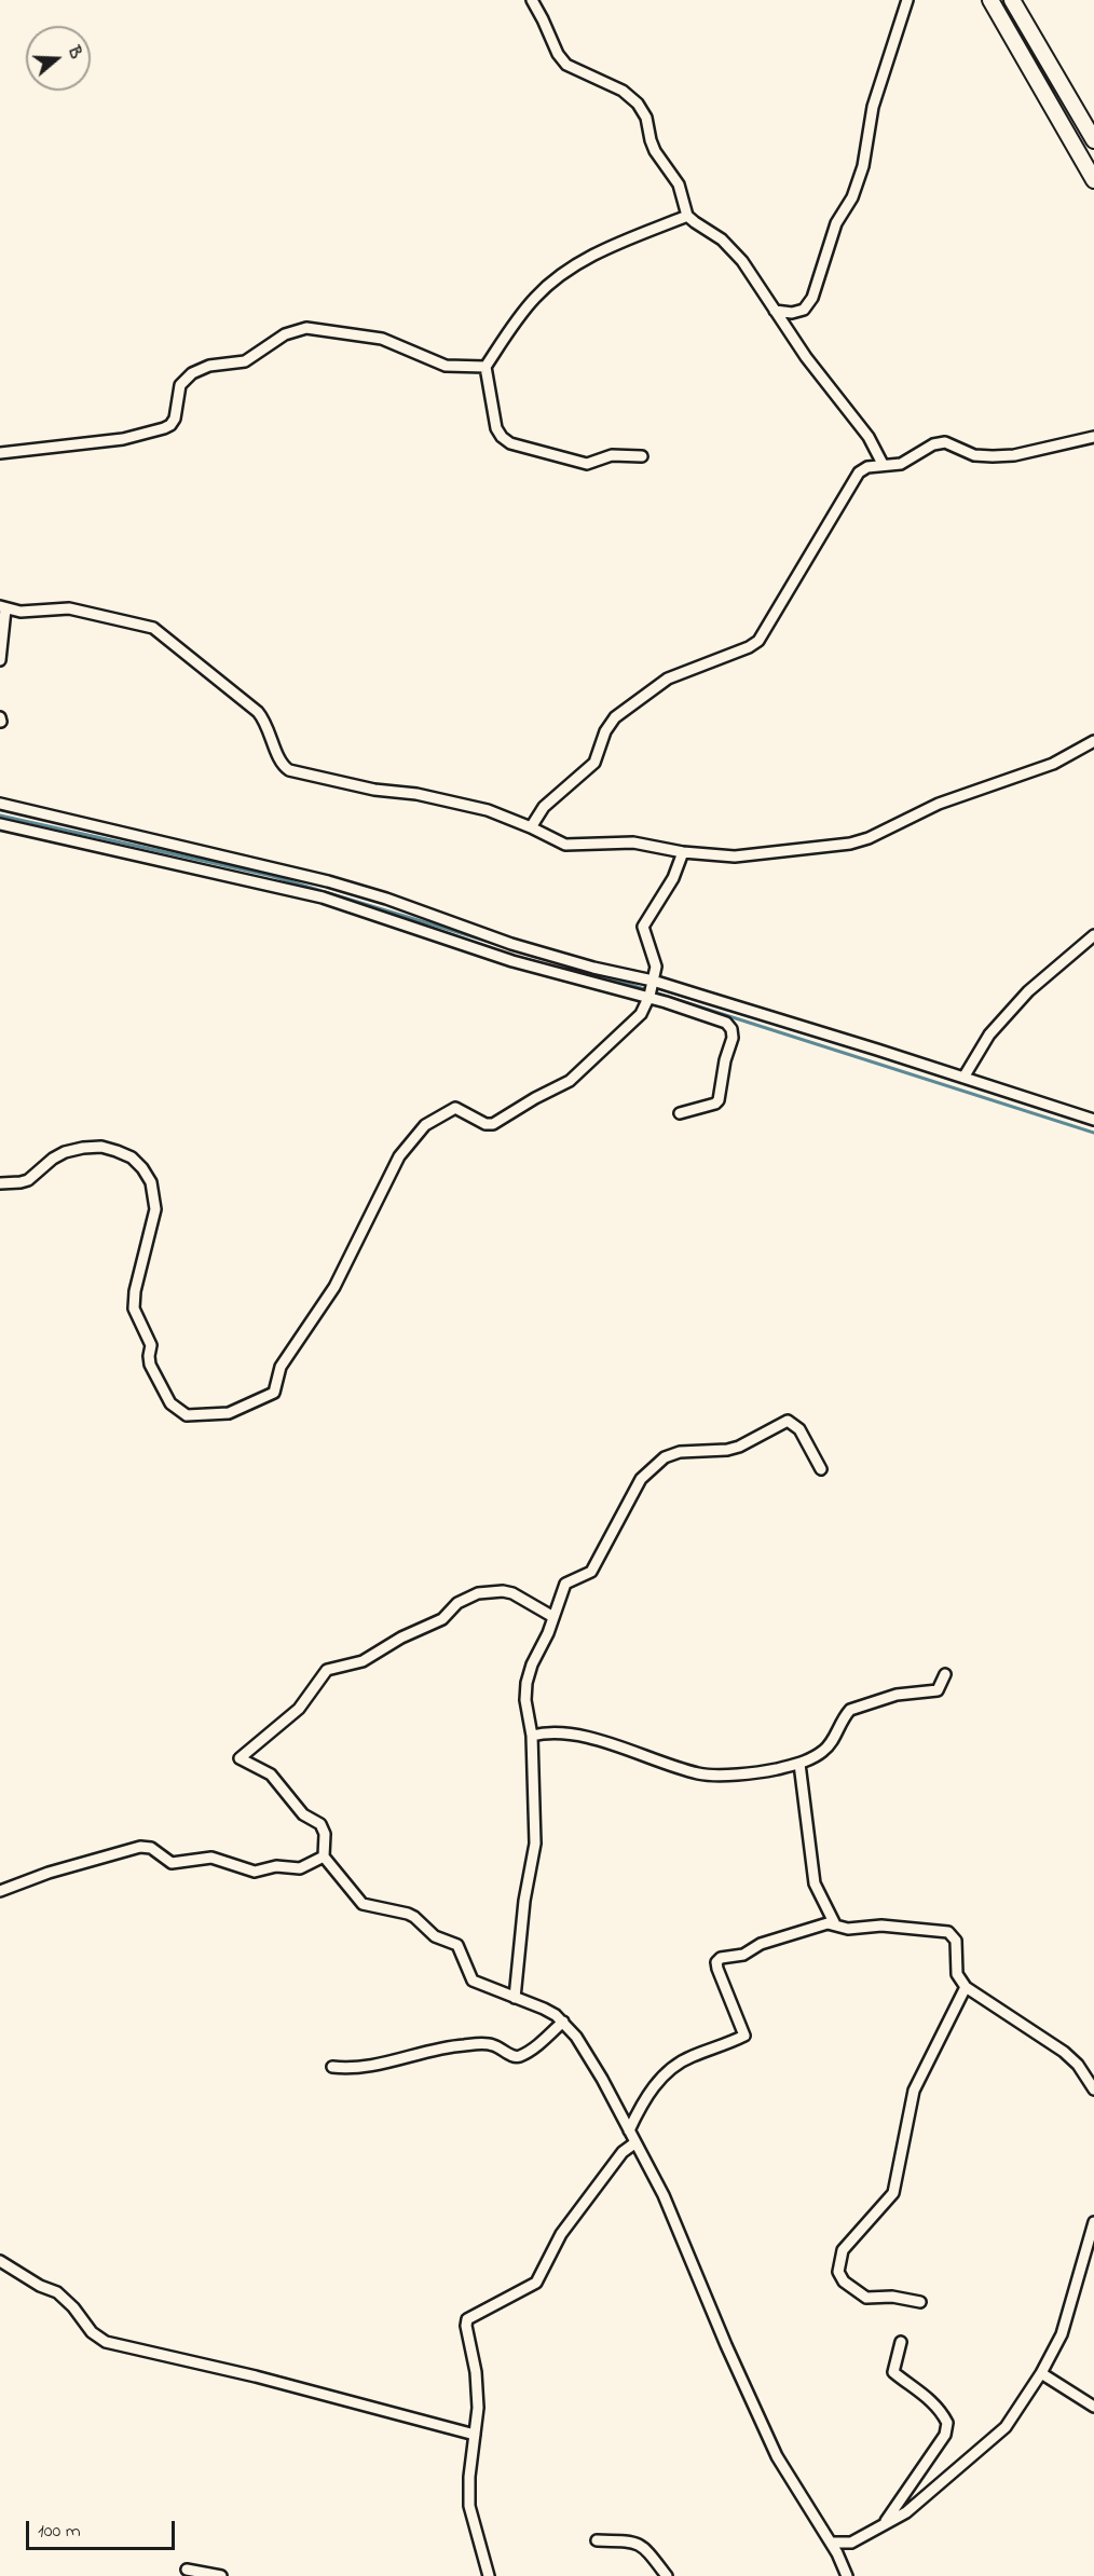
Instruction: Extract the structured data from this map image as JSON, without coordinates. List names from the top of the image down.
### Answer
{
  "scale_bar": "100 m",
  "north": "right"
}
